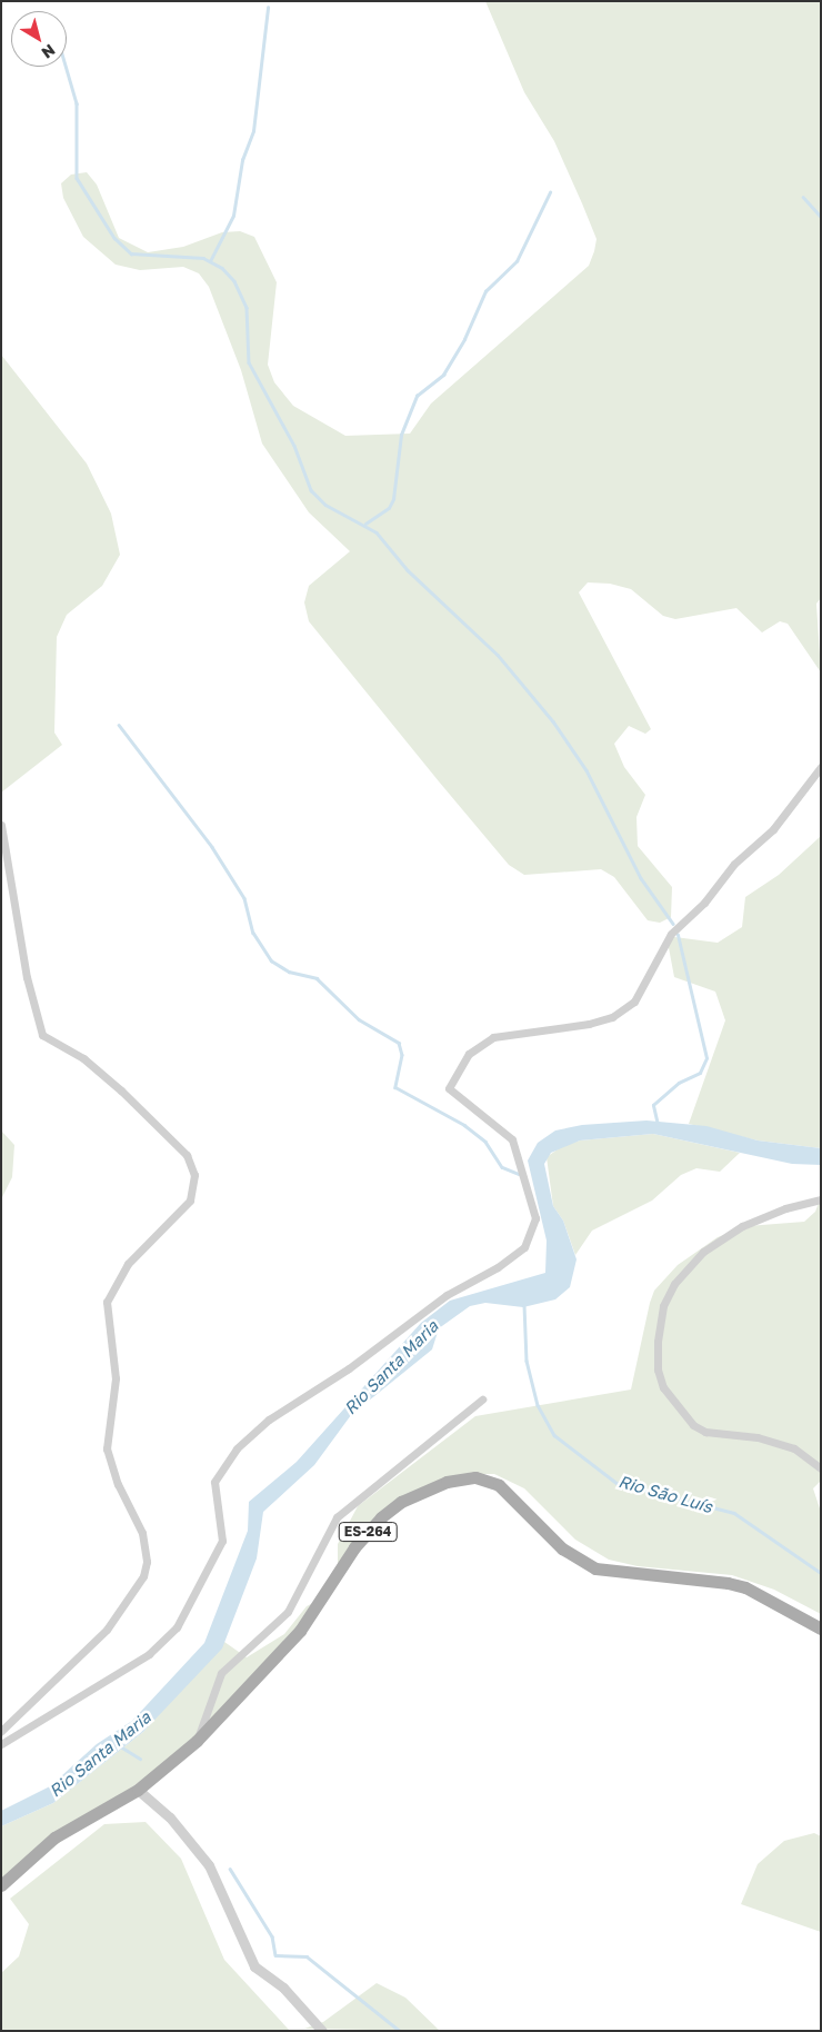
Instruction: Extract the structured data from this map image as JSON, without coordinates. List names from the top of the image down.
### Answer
{
  "streets": {
    "main road": ["ES-264"]
  },
  "water": ["Rio Santa Maria", "Rio São Luís"],
  "north": "bottom right"
}
